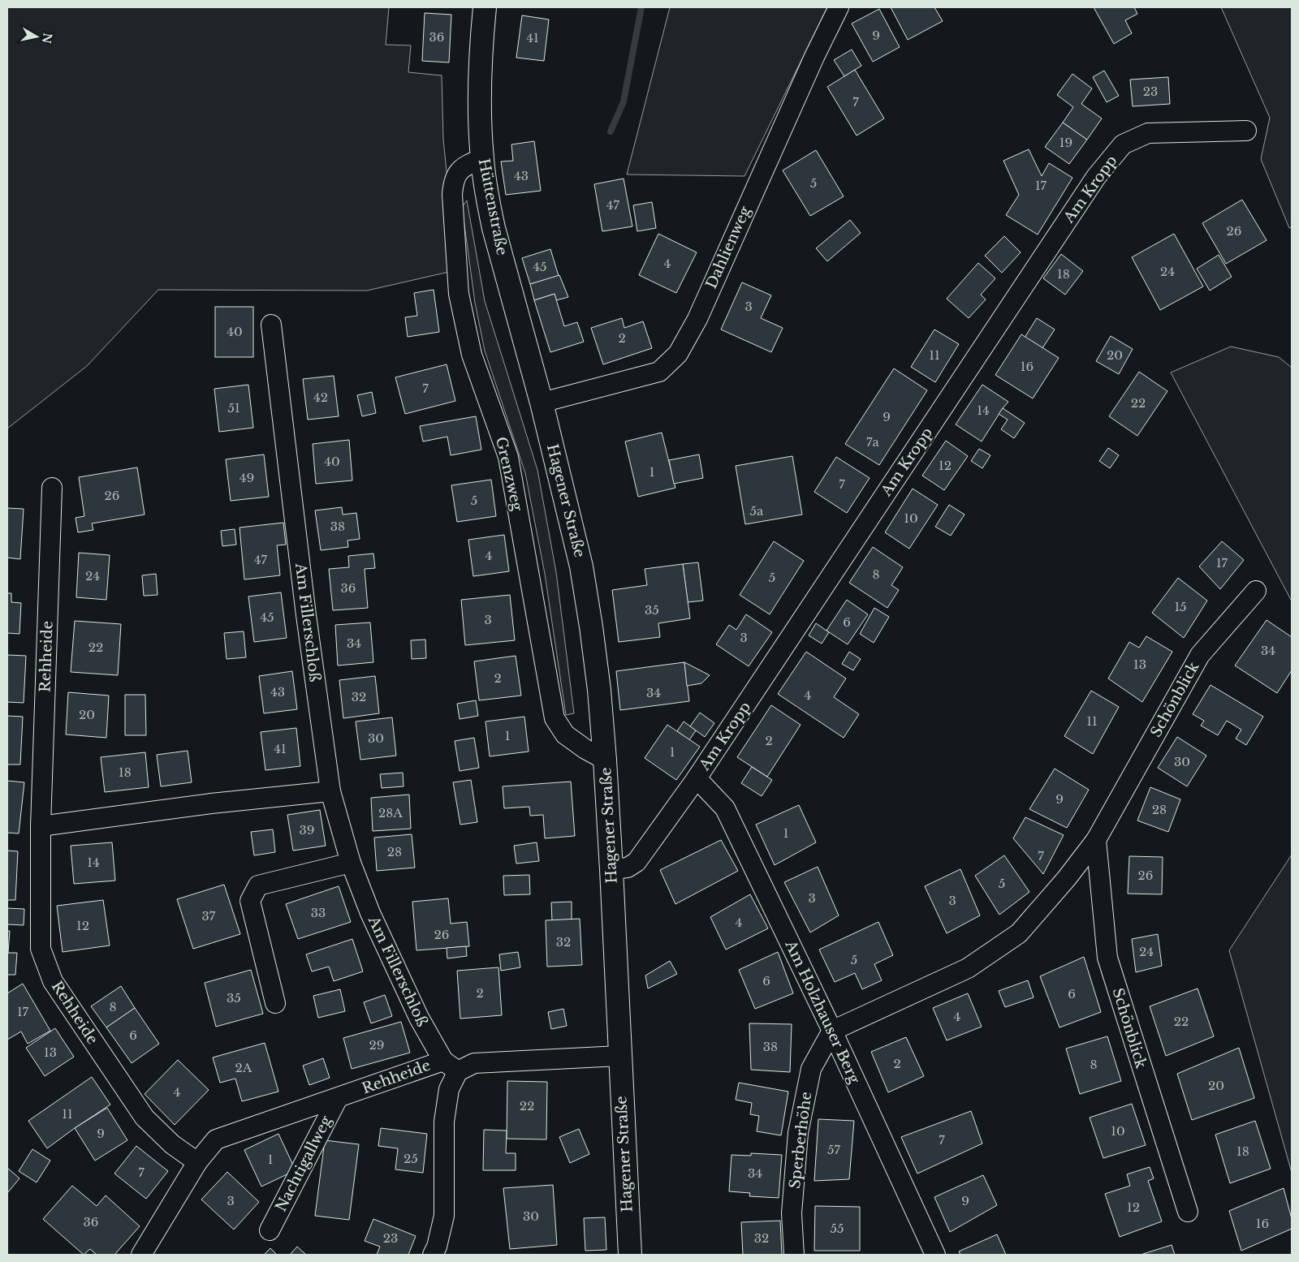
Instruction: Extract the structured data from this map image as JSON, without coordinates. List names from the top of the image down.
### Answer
{
  "streets": {
    "main road": ["Hüttenstraße", "Hagener Straße"],
    "street": [
      "Am Kropp",
      "Dahlienweg",
      "Grenzweg",
      "Am Fillerschloß",
      "Rehheide",
      "Schönblick",
      "Am Holzhauser Berg",
      "Sperberhöhe",
      "Nachtigallweg"
    ]
  },
  "crossings": [
    ["Am Kropp", "Hagener Straße"],
    ["Am Kropp", "Am Holzhauser Berg"],
    ["Hüttenstraße", "Dahlienweg"],
    ["Hüttenstraße", "Grenzweg"],
    ["Hüttenstraße", "Hagener Straße"],
    ["Dahlienweg", "Hagener Straße"],
    ["Grenzweg", "Hagener Straße"],
    ["Am Fillerschloß", "Rehheide"],
    ["Rehheide", "Nachtigallweg"],
    ["Schönblick", "Am Holzhauser Berg"],
    ["Schönblick", "Sperberhöhe"],
    ["Am Holzhauser Berg", "Sperberhöhe"]
  ],
  "house_numbers": [
    "9",
    "36",
    "41",
    "23",
    "7",
    "19",
    "43",
    "5",
    "17",
    "47",
    "26",
    "4",
    "45",
    "24",
    "18",
    "3",
    "40",
    "2",
    "11",
    "20",
    "16",
    "7",
    "42",
    "22",
    "51",
    "14",
    "9",
    "7a",
    "40",
    "12",
    "1",
    "49",
    "7",
    "26",
    "5",
    "5a",
    "10",
    "38",
    "4",
    "47",
    "17",
    "8",
    "24",
    "5",
    "36",
    "15",
    "35",
    "45",
    "3",
    "6",
    "3",
    "34",
    "22",
    "34",
    "13",
    "2",
    "43",
    "34",
    "4",
    "32",
    "20",
    "11",
    "1",
    "30",
    "2",
    "41",
    "1",
    "30",
    "18",
    "9",
    "28",
    "28A",
    "39",
    "1",
    "28",
    "7",
    "14",
    "26",
    "5",
    "3",
    "3",
    "33",
    "37",
    "4",
    "12",
    "26",
    "32",
    "24",
    "5",
    "6",
    "2",
    "6",
    "35",
    "8",
    "17",
    "4",
    "22",
    "6",
    "29",
    "38",
    "13",
    "2",
    "8",
    "2A",
    "20",
    "4",
    "22",
    "11",
    "10",
    "9",
    "7",
    "57",
    "18",
    "25",
    "1",
    "7",
    "34",
    "3",
    "9",
    "12",
    "30",
    "36",
    "16",
    "55",
    "23",
    "32"
  ],
  "north": "right"
}
